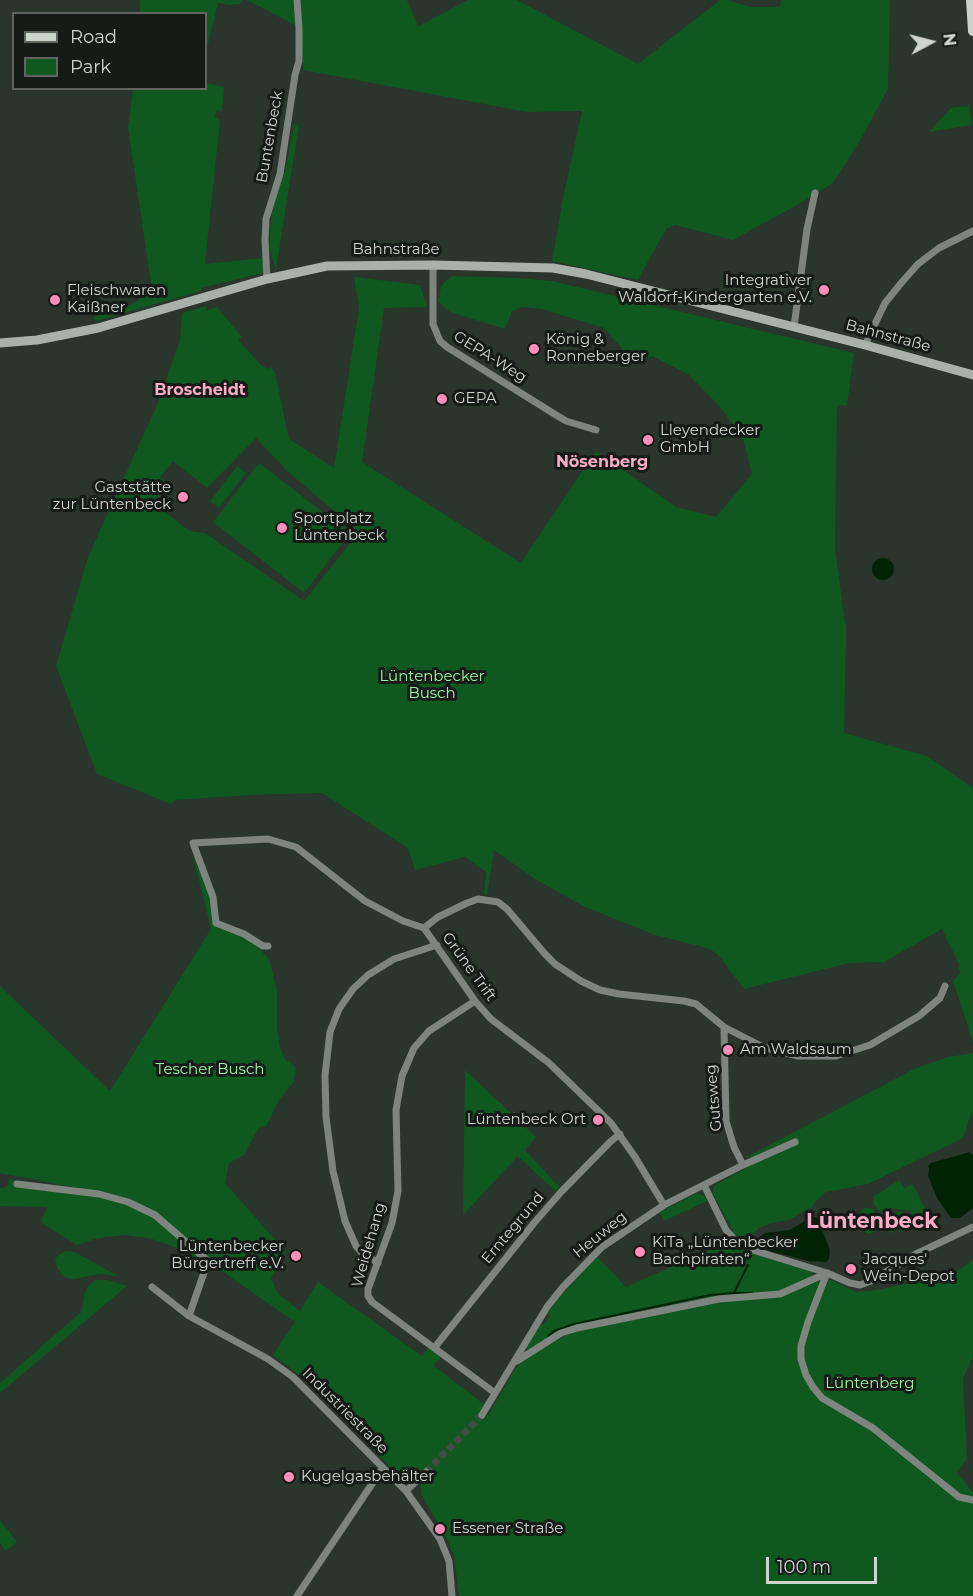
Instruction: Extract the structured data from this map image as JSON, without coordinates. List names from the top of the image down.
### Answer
{
  "streets": {
    "main road": ["Bahnstraße"],
    "street": [
      "Buntenbeck",
      "GEPA-Weg",
      "Grüne Trift",
      "Gutsweg",
      "Erntegrund",
      "Heuweg",
      "Weidehang",
      "Industriestraße"
    ]
  },
  "crossings": [
    ["Buntenbeck", "Bahnstraße"],
    ["Bahnstraße", "GEPA-Weg"],
    ["Grüne Trift", "Erntegrund"],
    ["Grüne Trift", "Heuweg"],
    ["Grüne Trift", "Weidehang"],
    ["Gutsweg", "Heuweg"],
    ["Erntegrund", "Weidehang"],
    ["Heuweg", "Weidehang"]
  ],
  "districts": ["Broscheidt", "Nösenberg", "Lüntenbeck"],
  "parks": ["Lüntenbecker Busch", "Tescher Busch", "Lüntenberg"],
  "places": [
    "Integrativer Waldorf-Kindergarten e.V.",
    "Fleischwaren Kaißner",
    "König & Ronneberger",
    "GEPA",
    "Lleyendecker GmbH",
    "Gaststätte zur Lüntenbeck",
    "Sportplatz Lüntenbeck",
    "Am Waldsaum",
    "Lüntenbeck Ort",
    "KiTa „Lüntenbecker Bachpiraten“",
    "Lüntenbecker Bürgertreff e.V.",
    "Jacques' Wein-Depot",
    "Kugelgasbehälter",
    "Essener Straße"
  ],
  "legend": ["Road", "Park"],
  "scale_bar": "100 m",
  "north": "right"
}
